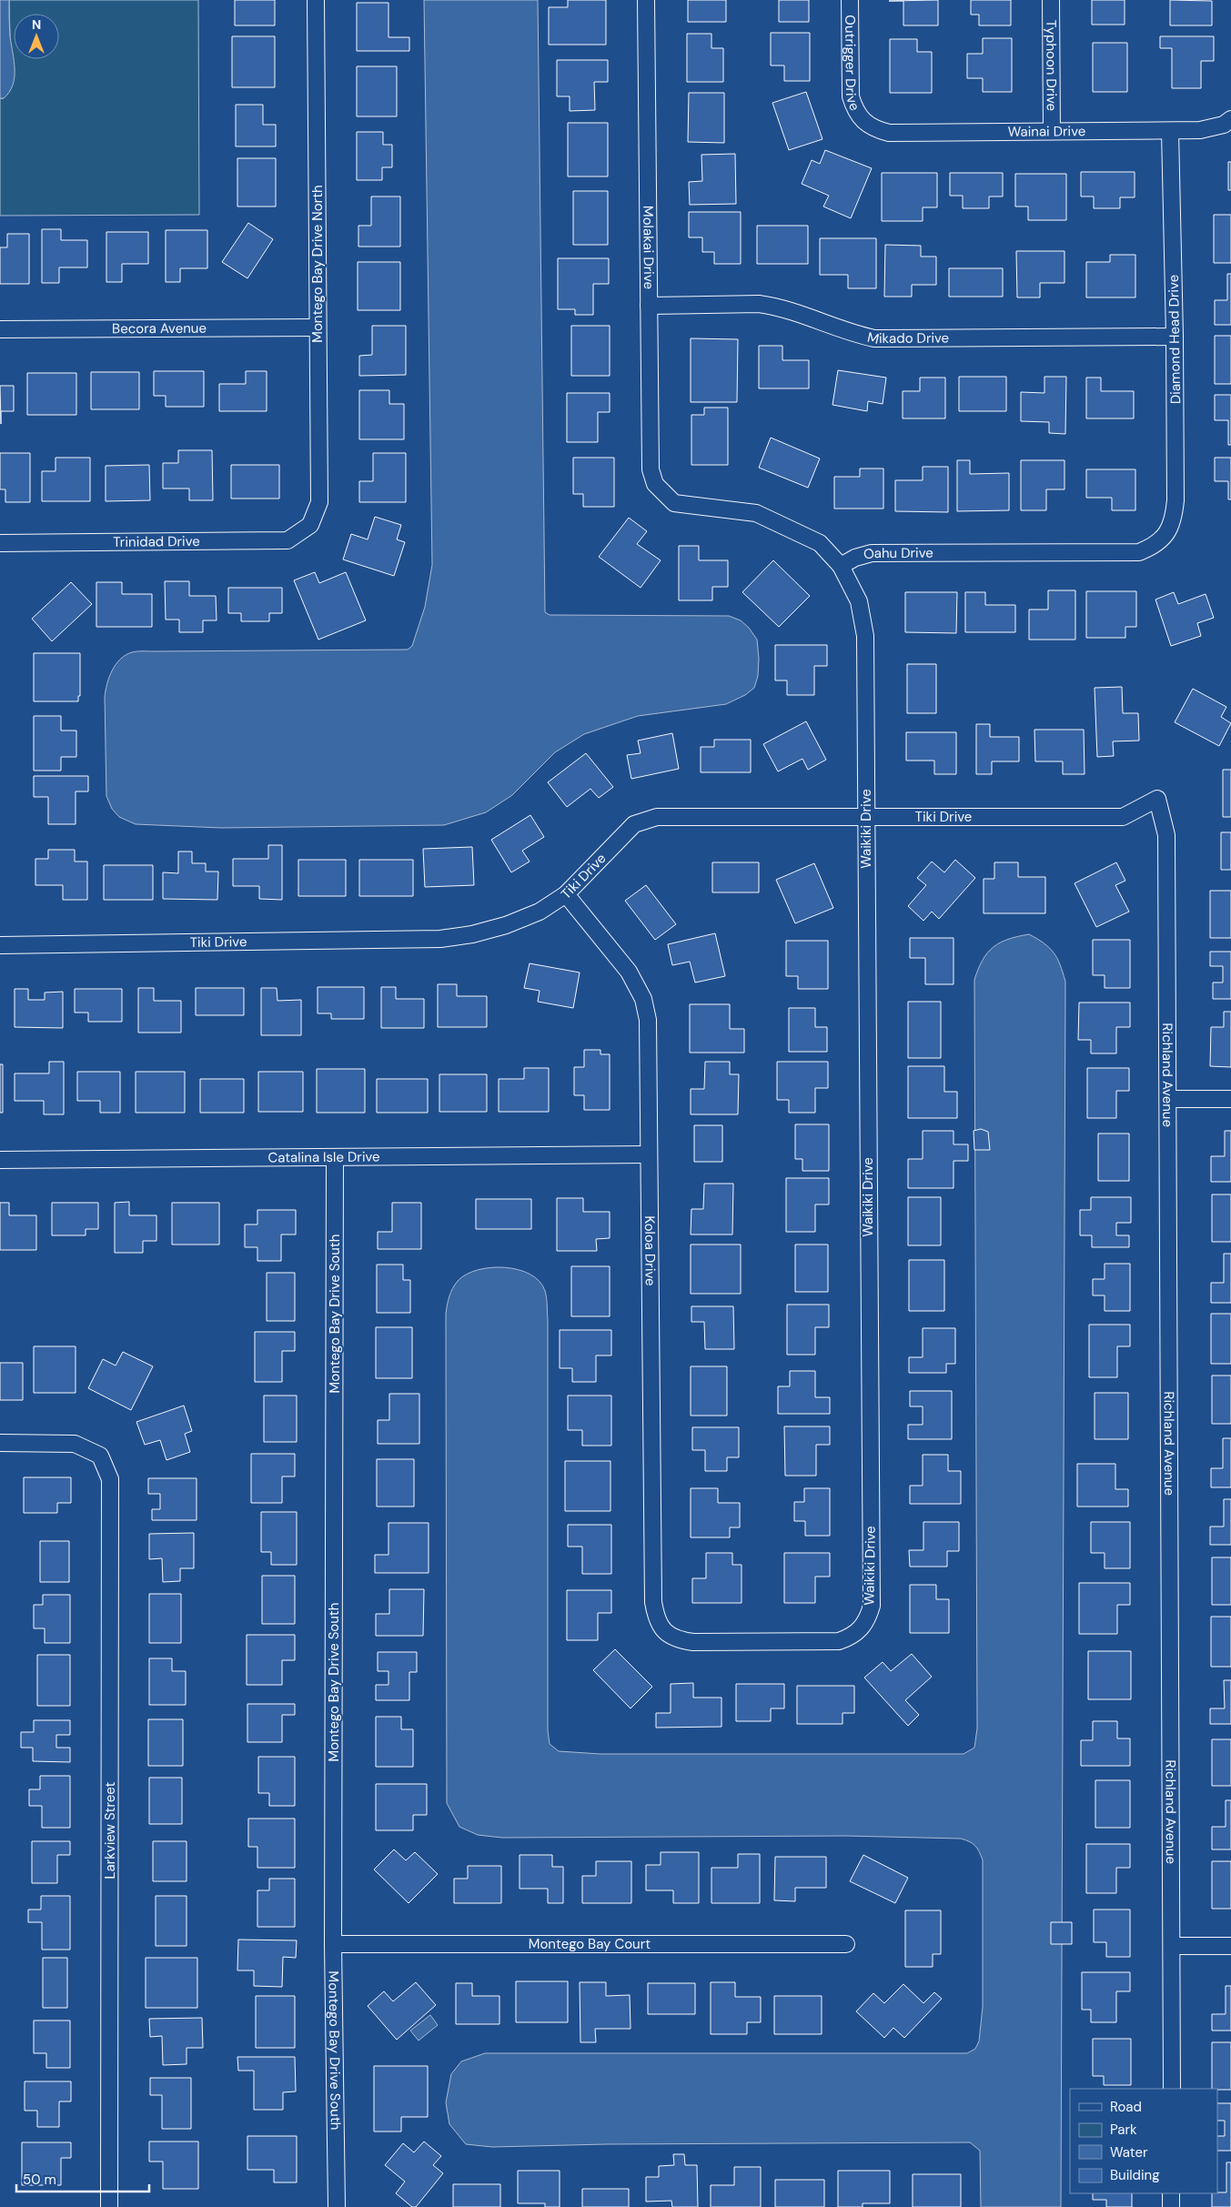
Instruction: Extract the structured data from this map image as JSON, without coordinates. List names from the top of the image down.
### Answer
{
  "streets": {
    "street": [
      "Outrigger Drive",
      "Typhoon Drive",
      "Wainai Drive",
      "Molakai Drive",
      "Montego Bay Drive North",
      "Becora Avenue",
      "Mikado Drive",
      "Diamond Head Drive",
      "Trinidad Drive",
      "Oahu Drive",
      "Tiki Drive",
      "Waikiki Drive",
      "Richland Avenue",
      "Catalina Isle Drive",
      "Koloa Drive",
      "Montego Bay Drive South",
      "Larkview Street",
      "Montego Bay Court"
    ]
  },
  "crossings": [
    ["Outrigger Drive", "Wainai Drive"],
    ["Typhoon Drive", "Wainai Drive"],
    ["Wainai Drive", "Diamond Head Drive"],
    ["Molakai Drive", "Mikado Drive"],
    ["Molakai Drive", "Oahu Drive"],
    ["Molakai Drive", "Waikiki Drive"],
    ["Montego Bay Drive North", "Becora Avenue"],
    ["Montego Bay Drive North", "Trinidad Drive"],
    ["Mikado Drive", "Diamond Head Drive"],
    ["Diamond Head Drive", "Oahu Drive"],
    ["Oahu Drive", "Waikiki Drive"],
    ["Tiki Drive", "Waikiki Drive"],
    ["Tiki Drive", "Richland Avenue"],
    ["Tiki Drive", "Koloa Drive"],
    ["Waikiki Drive", "Koloa Drive"],
    ["Catalina Isle Drive", "Koloa Drive"],
    ["Catalina Isle Drive", "Montego Bay Drive South"],
    ["Montego Bay Drive South", "Montego Bay Court"]
  ],
  "legend": [
    "Road",
    "Park",
    "Water",
    "Building"
  ],
  "scale_bar": "50 m",
  "north": "top"
}
